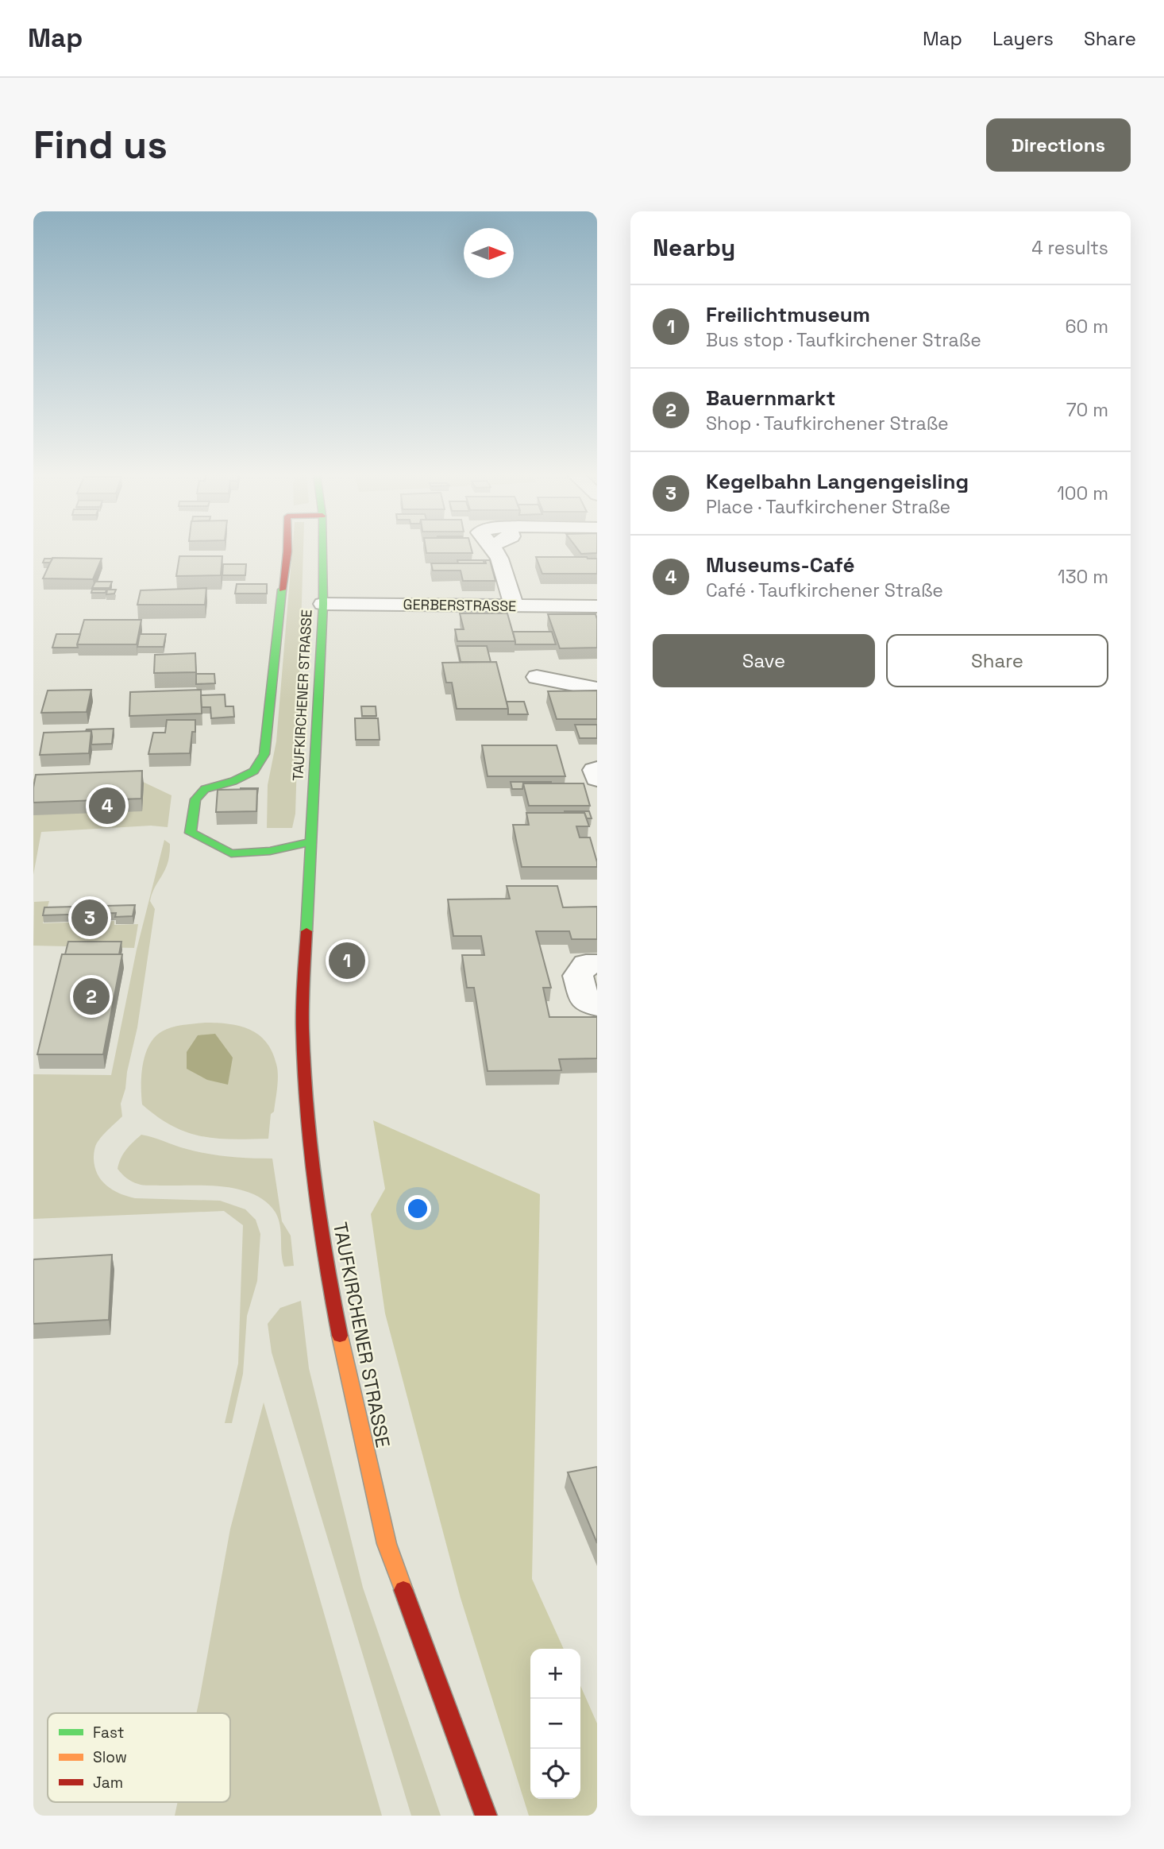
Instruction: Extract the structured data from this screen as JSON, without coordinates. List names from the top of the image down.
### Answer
{
  "streets": {
    "main road": ["TAUFKIRCHENER STRASSE"],
    "street": ["GERBERSTRASSE"]
  },
  "crossings": [
    ["GERBERSTRASSE", "TAUFKIRCHENER STRASSE"]
  ],
  "legend": ["Fast", "Slow", "Jam"],
  "north": "right",
  "page": {
    "header": "Map",
    "nav": ["Map", "Layers", "Share"],
    "buttons": [
      "Directions",
      ["Save", "Share"]
    ],
    "title": "Find us",
    "heading": ["Nearby", "4 results"],
    "list": [
      {
        "mark": "1",
        "name": "Freilichtmuseum",
        "note": "Bus stop · Taufkirchener Straße",
        "value": "60 m"
      },
      {
        "mark": "2",
        "name": "Bauernmarkt",
        "note": "Shop · Taufkirchener Straße",
        "value": "70 m"
      },
      {
        "mark": "3",
        "name": "Kegelbahn Langengeisling",
        "note": "Place · Taufkirchener Straße",
        "value": "100 m"
      },
      {
        "mark": "4",
        "name": "Museums-Café",
        "note": "Café · Taufkirchener Straße",
        "value": "130 m"
      }
    ],
    "pins": [
      "4",
      "3",
      "1",
      "2"
    ],
    "map_buttons": ["+", "−"]
  }
}
